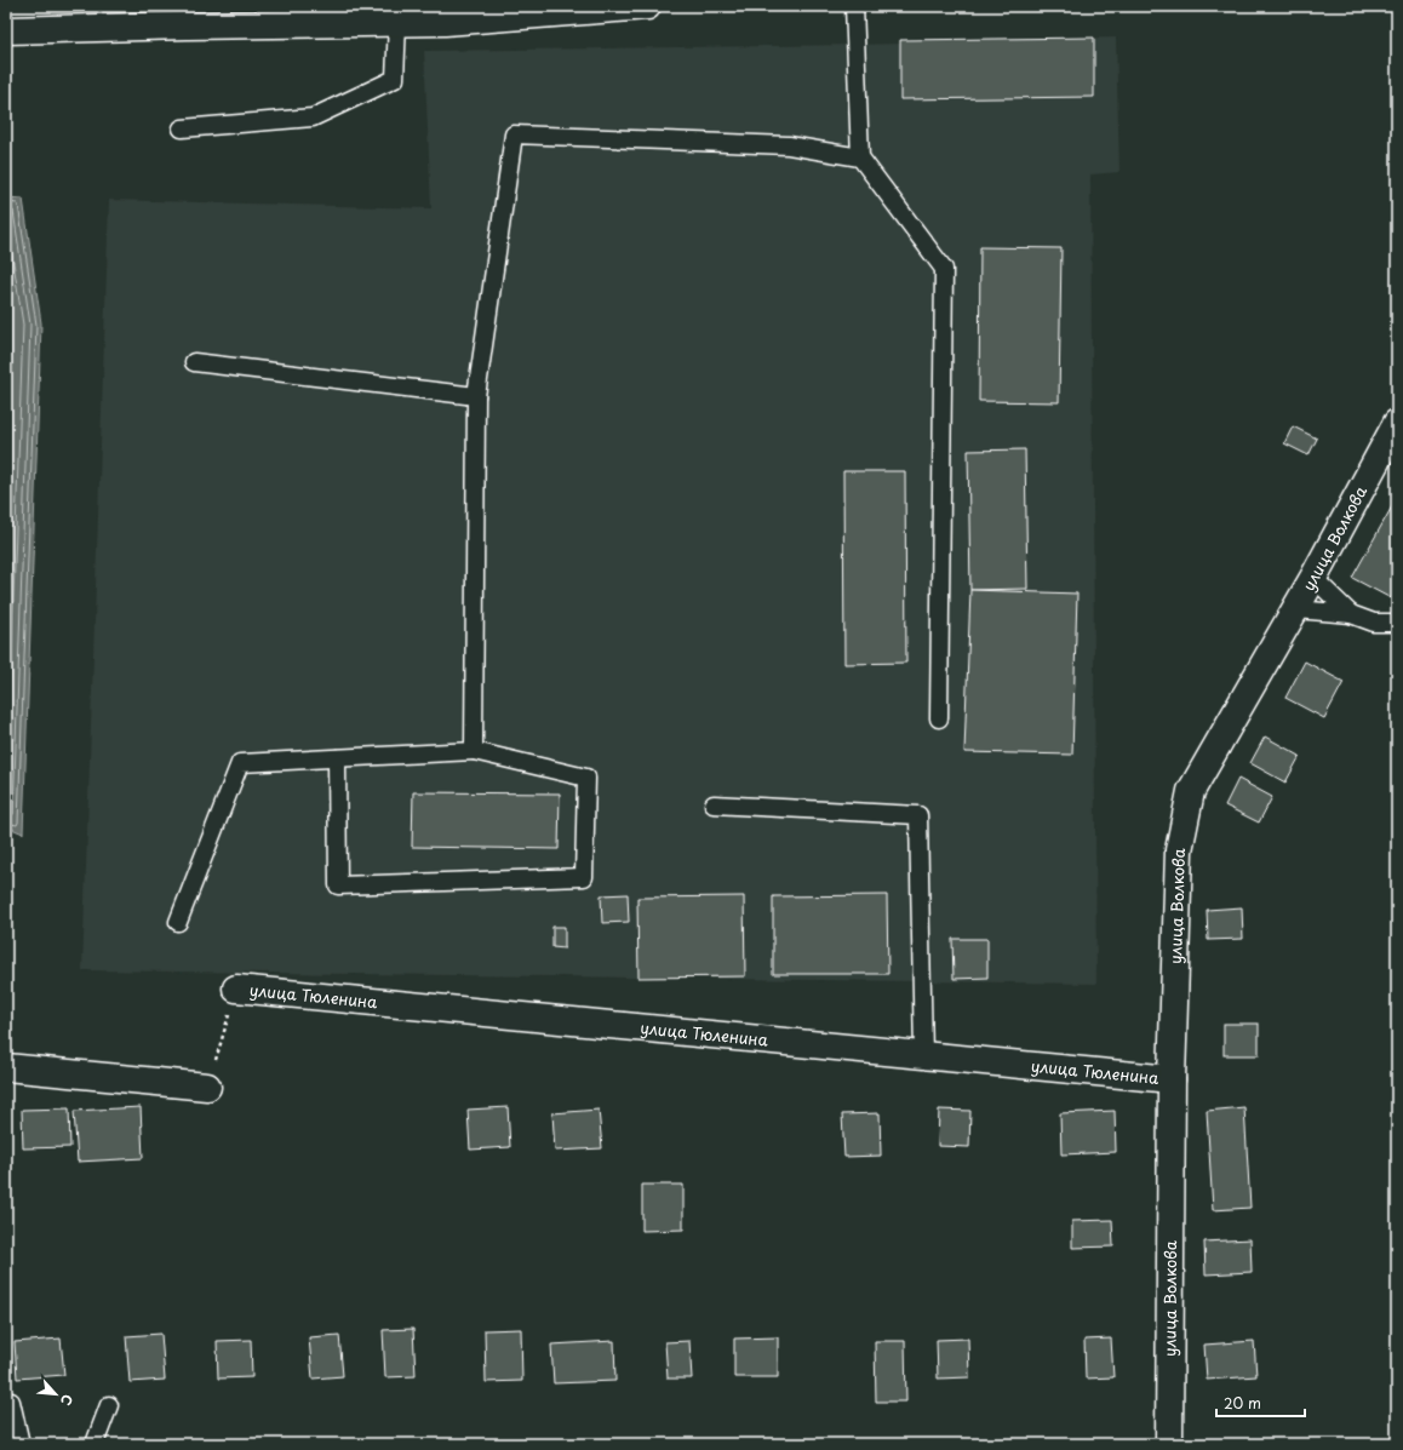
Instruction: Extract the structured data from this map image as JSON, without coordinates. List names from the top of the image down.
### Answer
{
  "streets": {
    "street": ["улица Волкова", "улица Тюленина"]
  },
  "crossings": [
    ["улица Волкова", "улица Тюленина"]
  ],
  "scale_bar": "20 m",
  "north": "bottom right"
}
